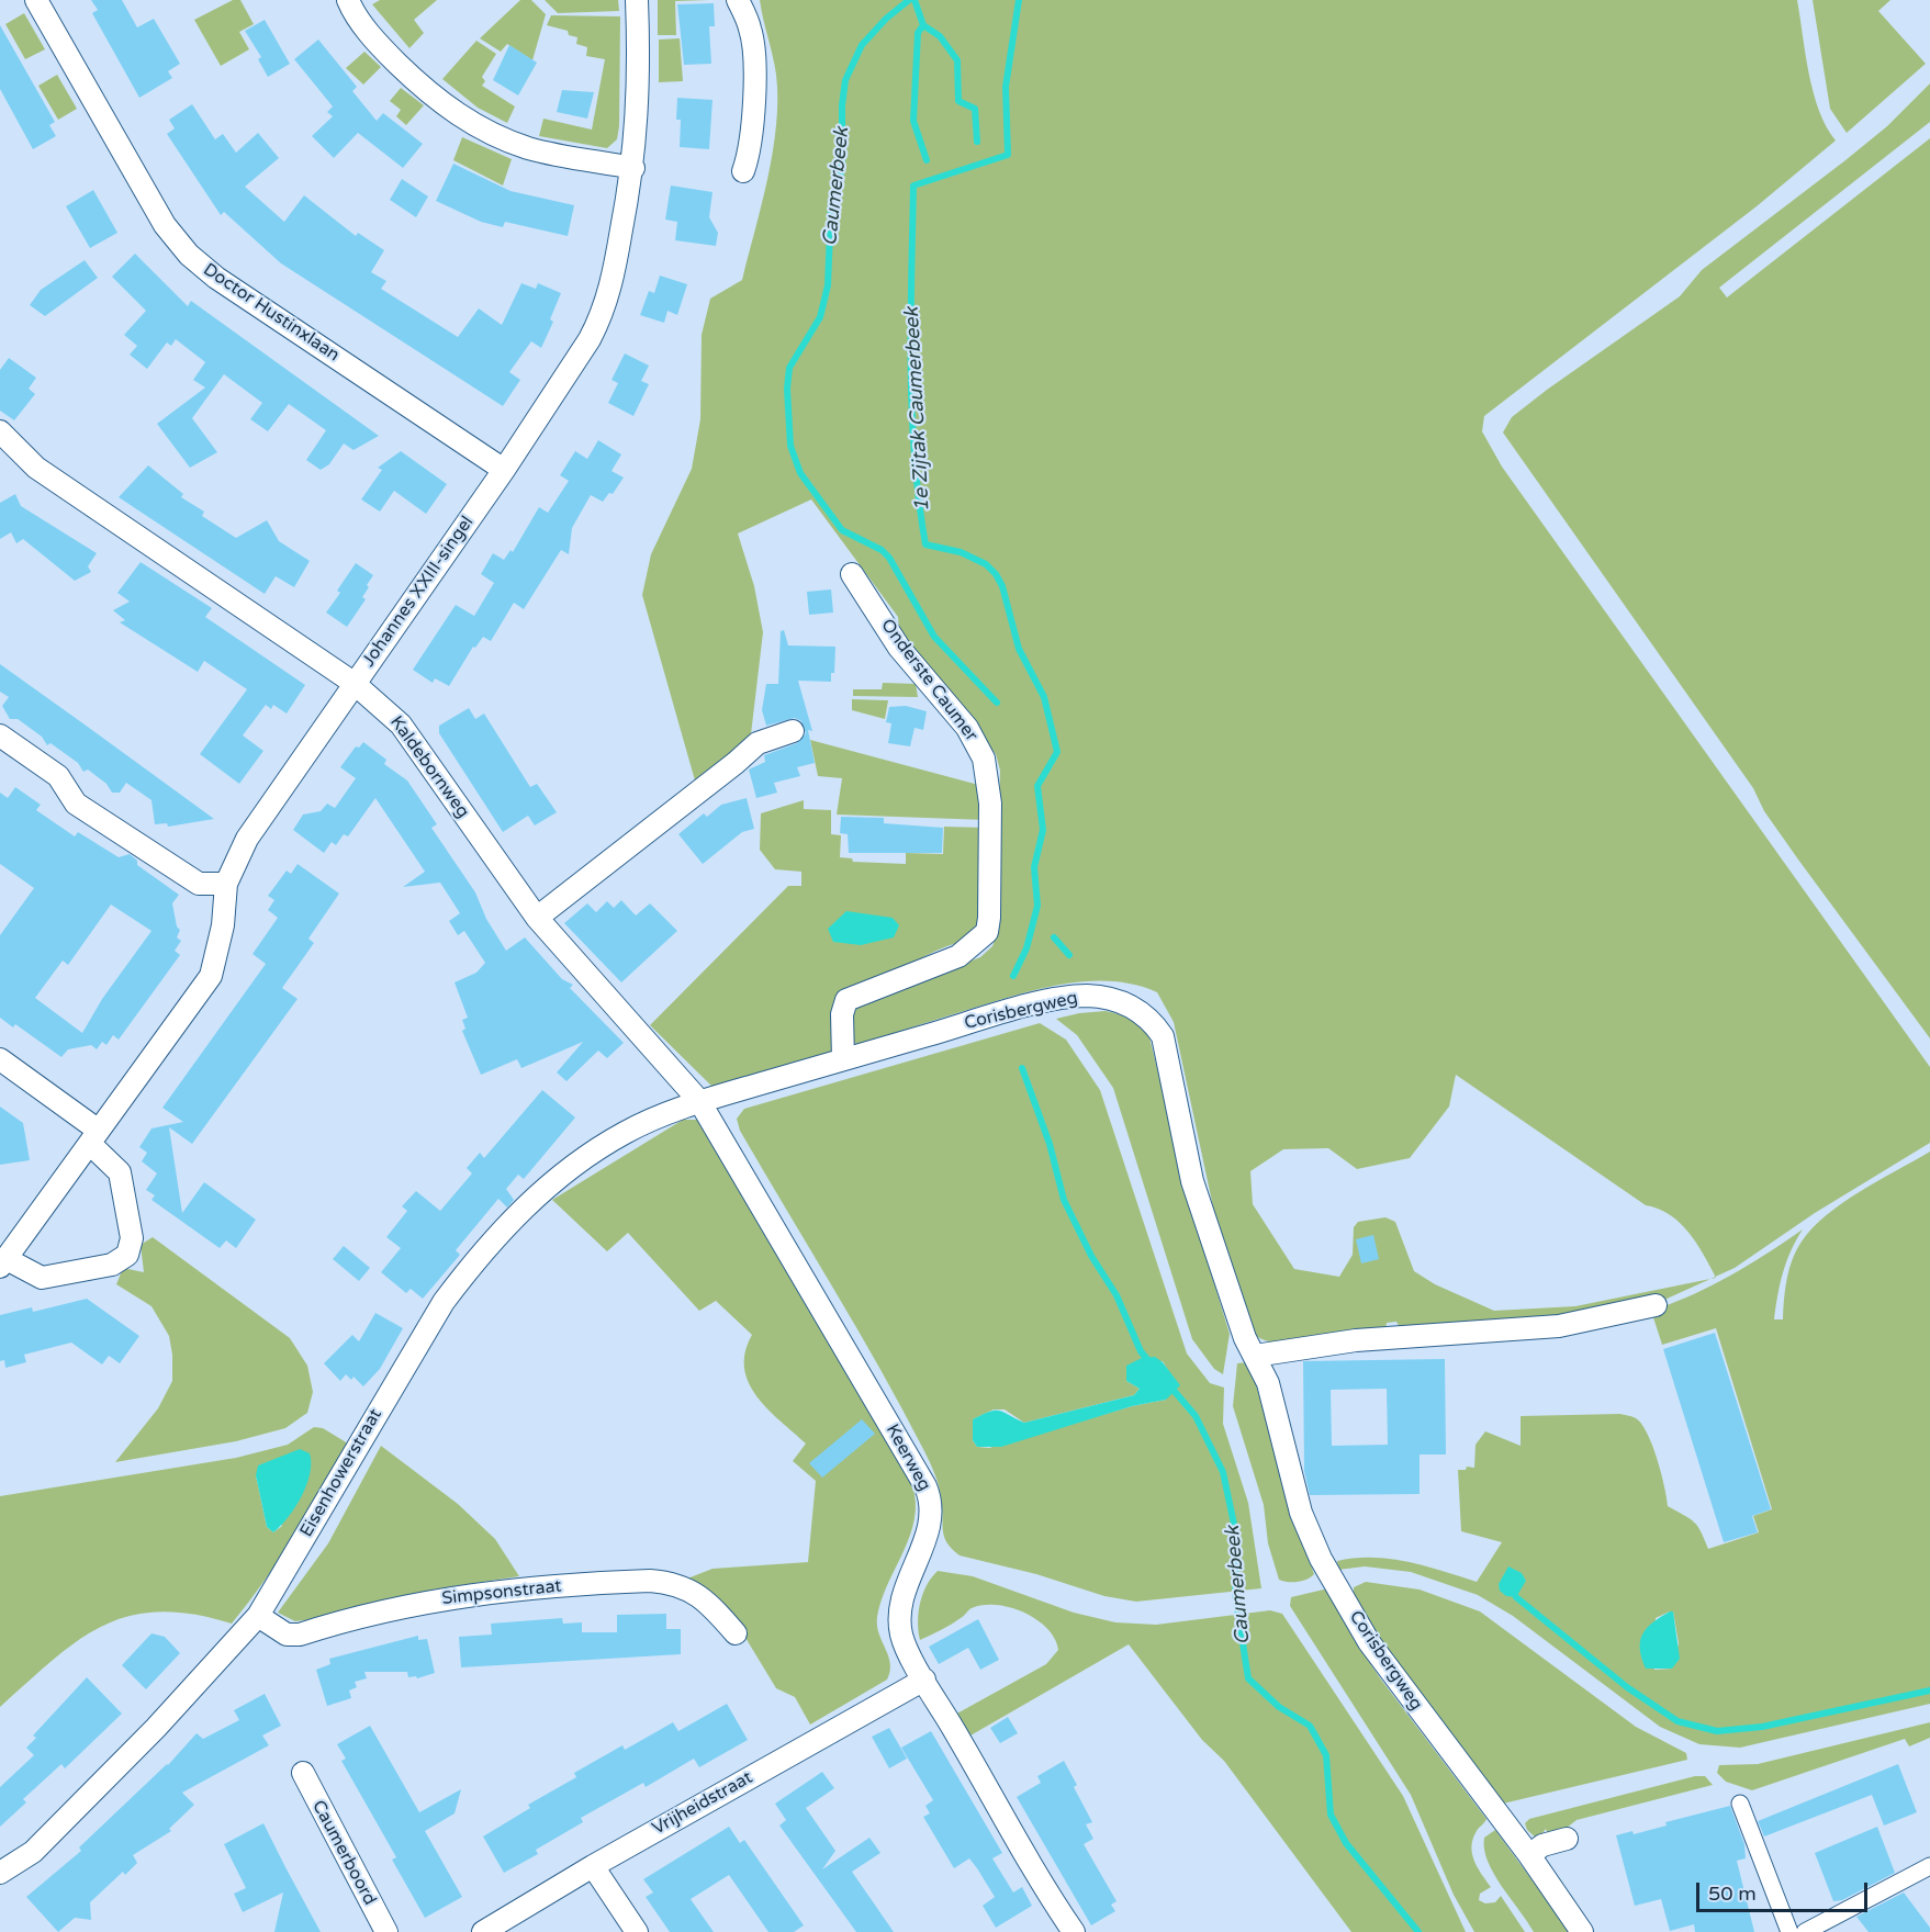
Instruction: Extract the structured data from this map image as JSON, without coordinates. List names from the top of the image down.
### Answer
{
  "streets": {
    "street": [
      "Doctor Hustinxlaan",
      "Johannes XXIII-singel",
      "Onderste Caumer",
      "Kaldebornweg",
      "Corisbergweg",
      "Keerweg",
      "Eisenhowerstraat",
      "Simpsonstraat",
      "Vrijheidstraat",
      "Caumerboord"
    ]
  },
  "crossings": [
    ["Doctor Hustinxlaan", "Johannes XXIII-singel"],
    ["Johannes XXIII-singel", "Kaldebornweg"],
    ["Onderste Caumer", "Corisbergweg"],
    ["Kaldebornweg", "Corisbergweg"],
    ["Kaldebornweg", "Keerweg"],
    ["Kaldebornweg", "Eisenhowerstraat"],
    ["Corisbergweg", "Keerweg"],
    ["Corisbergweg", "Eisenhowerstraat"],
    ["Keerweg", "Eisenhowerstraat"],
    ["Keerweg", "Vrijheidstraat"],
    ["Eisenhowerstraat", "Simpsonstraat"]
  ],
  "water": ["Caumerbeek", "1e Zijtak Caumerbeek"],
  "scale_bar": "50 m"
}
